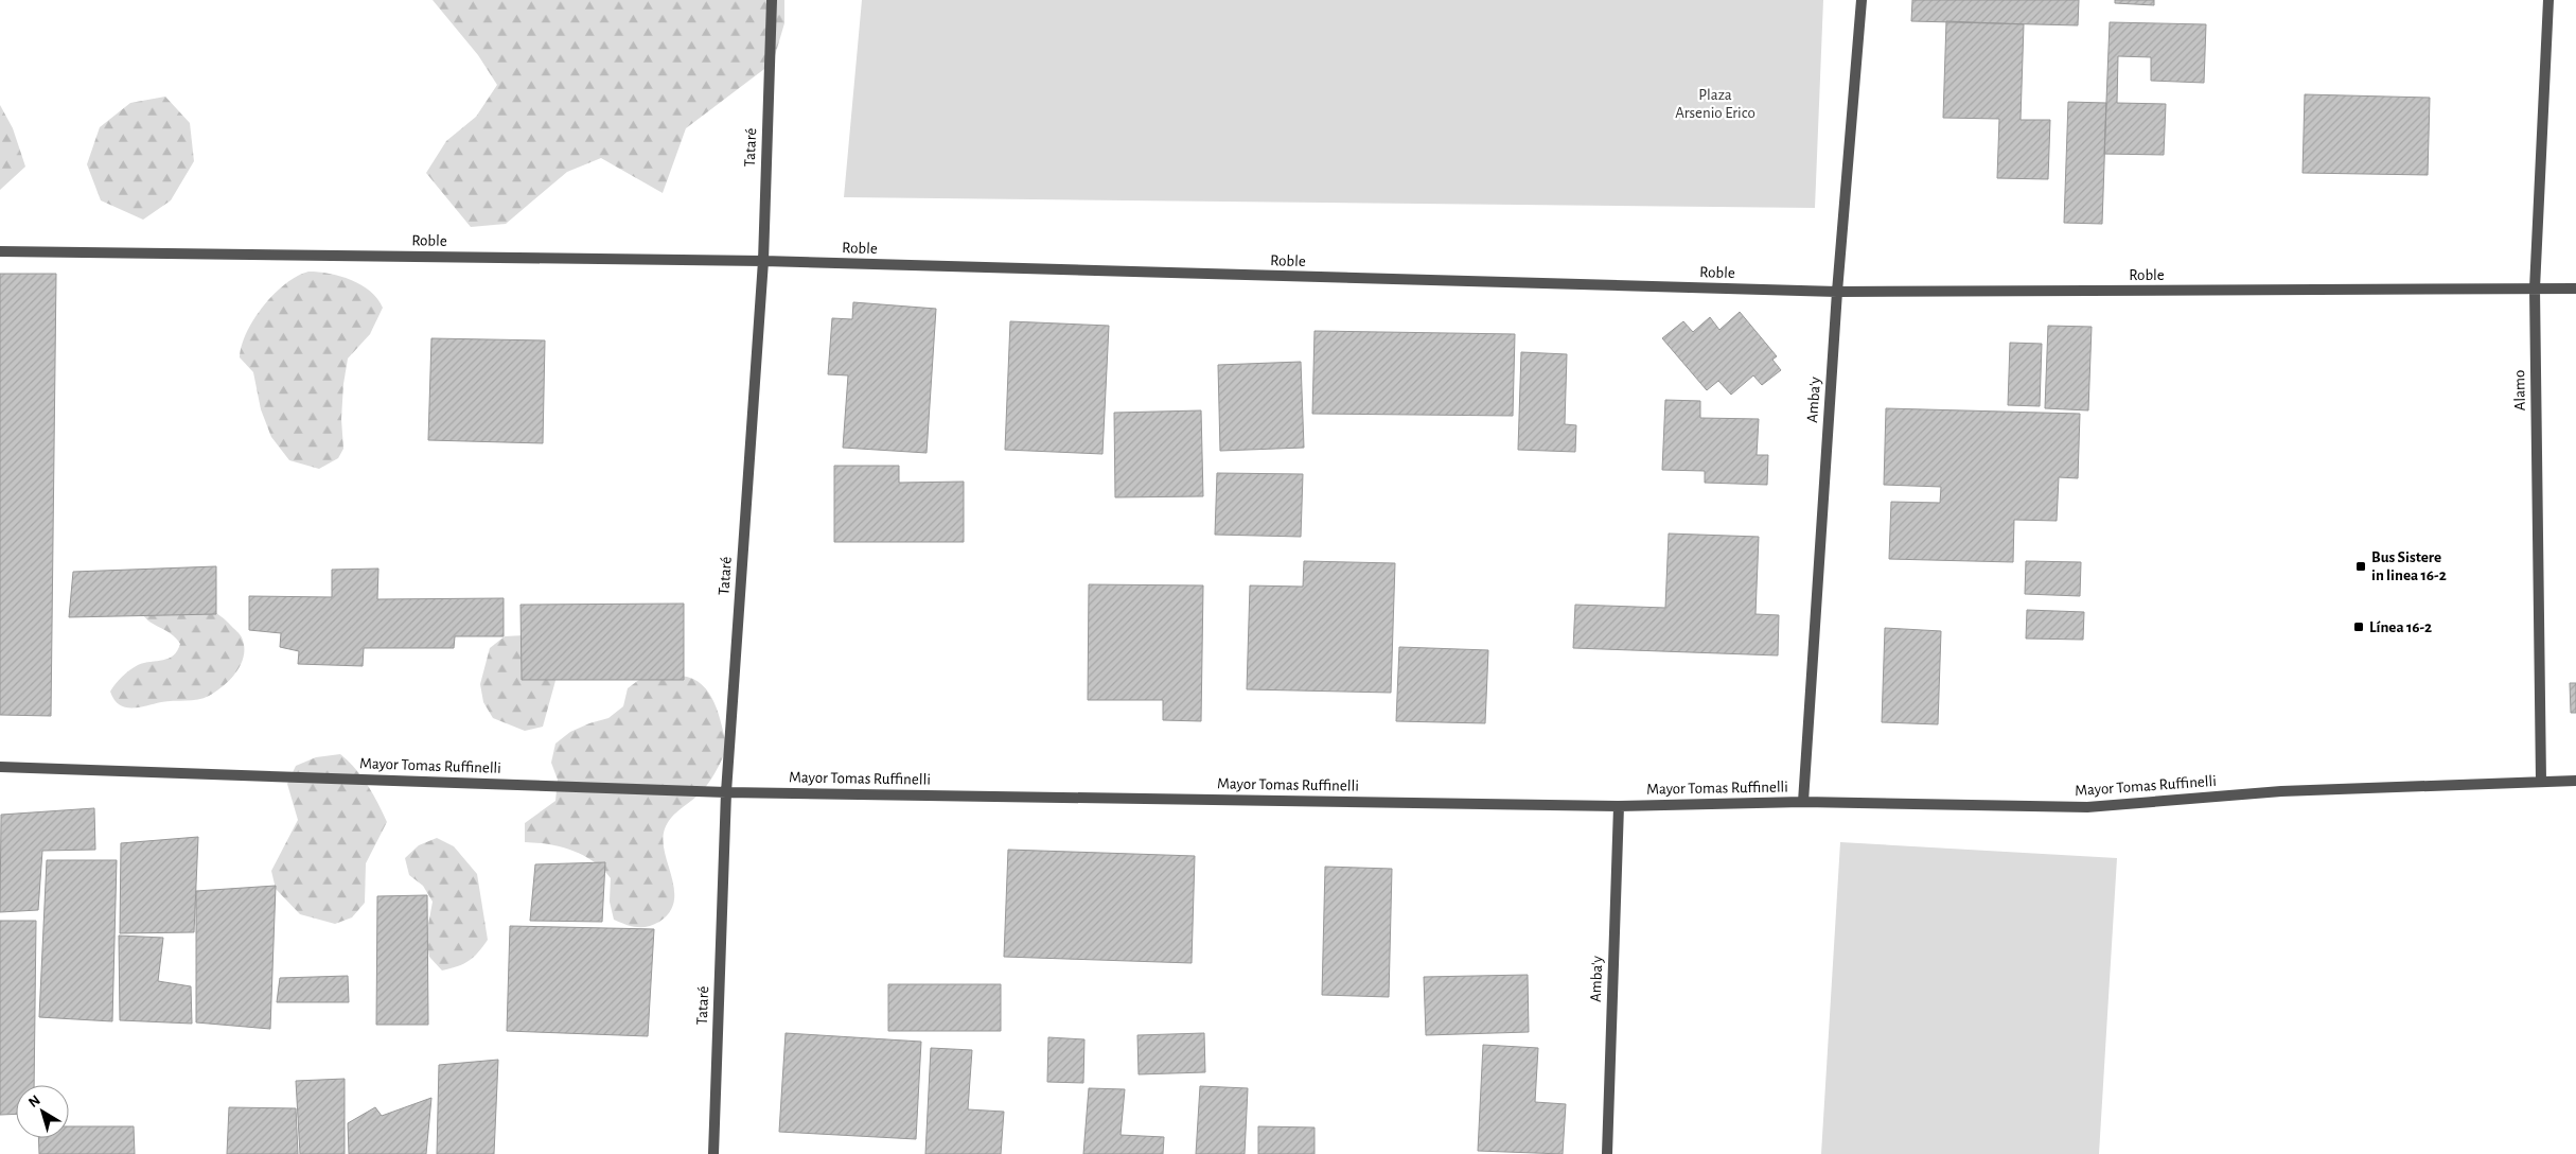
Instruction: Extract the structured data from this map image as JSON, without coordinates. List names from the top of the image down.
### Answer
{
  "streets": {
    "street": [
      "Tataré",
      "Roble",
      "Alamo",
      "Amba'y",
      "Mayor Tomas Ruffinelli"
    ]
  },
  "crossings": [
    ["Tataré", "Roble"],
    ["Tataré", "Mayor Tomas Ruffinelli"],
    ["Roble", "Alamo"],
    ["Roble", "Amba'y"],
    ["Alamo", "Mayor Tomas Ruffinelli"],
    ["Amba'y", "Mayor Tomas Ruffinelli"]
  ],
  "parks": ["Plaza Arsenio Erico"],
  "places": {
    "transit": ["Bus Sistere in linea 16-2", "Línea 16-2"]
  },
  "north": "top left"
}
